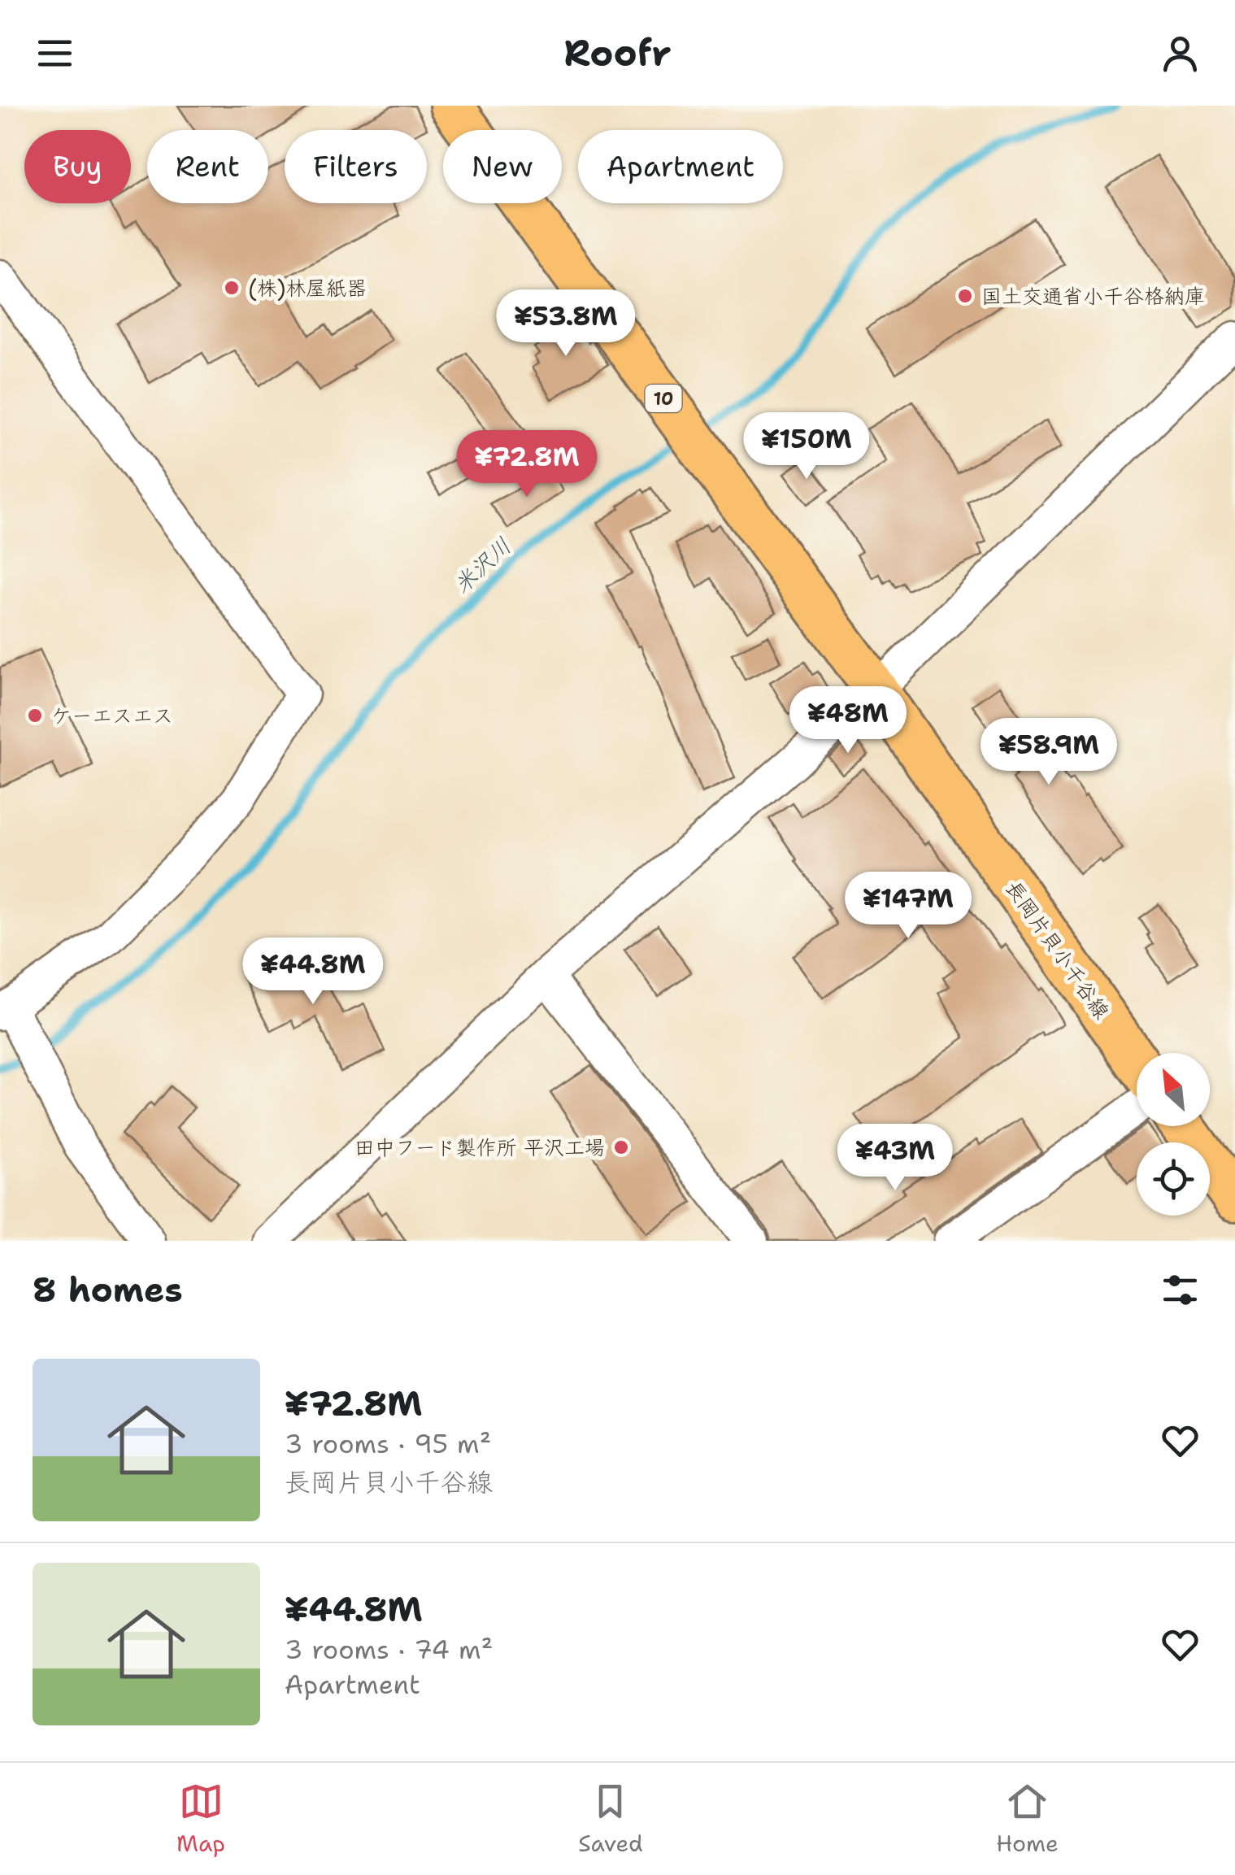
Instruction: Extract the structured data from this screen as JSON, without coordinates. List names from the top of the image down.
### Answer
{
  "streets": {
    "main road": ["10", "長岡片貝小千谷線"]
  },
  "water": ["米沢川"],
  "places": [
    "(株)林屋紙器",
    "国土交通省小千谷格納庫",
    "ケーエスエス",
    "田中フード製作所 平沢工場"
  ],
  "north": "top left",
  "page": {
    "header": "Roofr",
    "chip": [
      "Buy",
      "Rent",
      "Filters",
      "New",
      "Apartment"
    ],
    "price": [
      "¥53.8M",
      "¥150M",
      "¥72.8M",
      "¥48M",
      "¥58.9M",
      "¥147M",
      "¥44.8M",
      "¥43M"
    ],
    "heading": "8 homes",
    "list": [
      {
        "name": "¥72.8M",
        "note": "3 rooms · 95 m² · 長岡片貝小千谷線"
      },
      {
        "name": "¥44.8M",
        "note": "3 rooms · 74 m² · Apartment"
      }
    ],
    "tabs": ["Map", "Saved", "Home"]
  }
}
